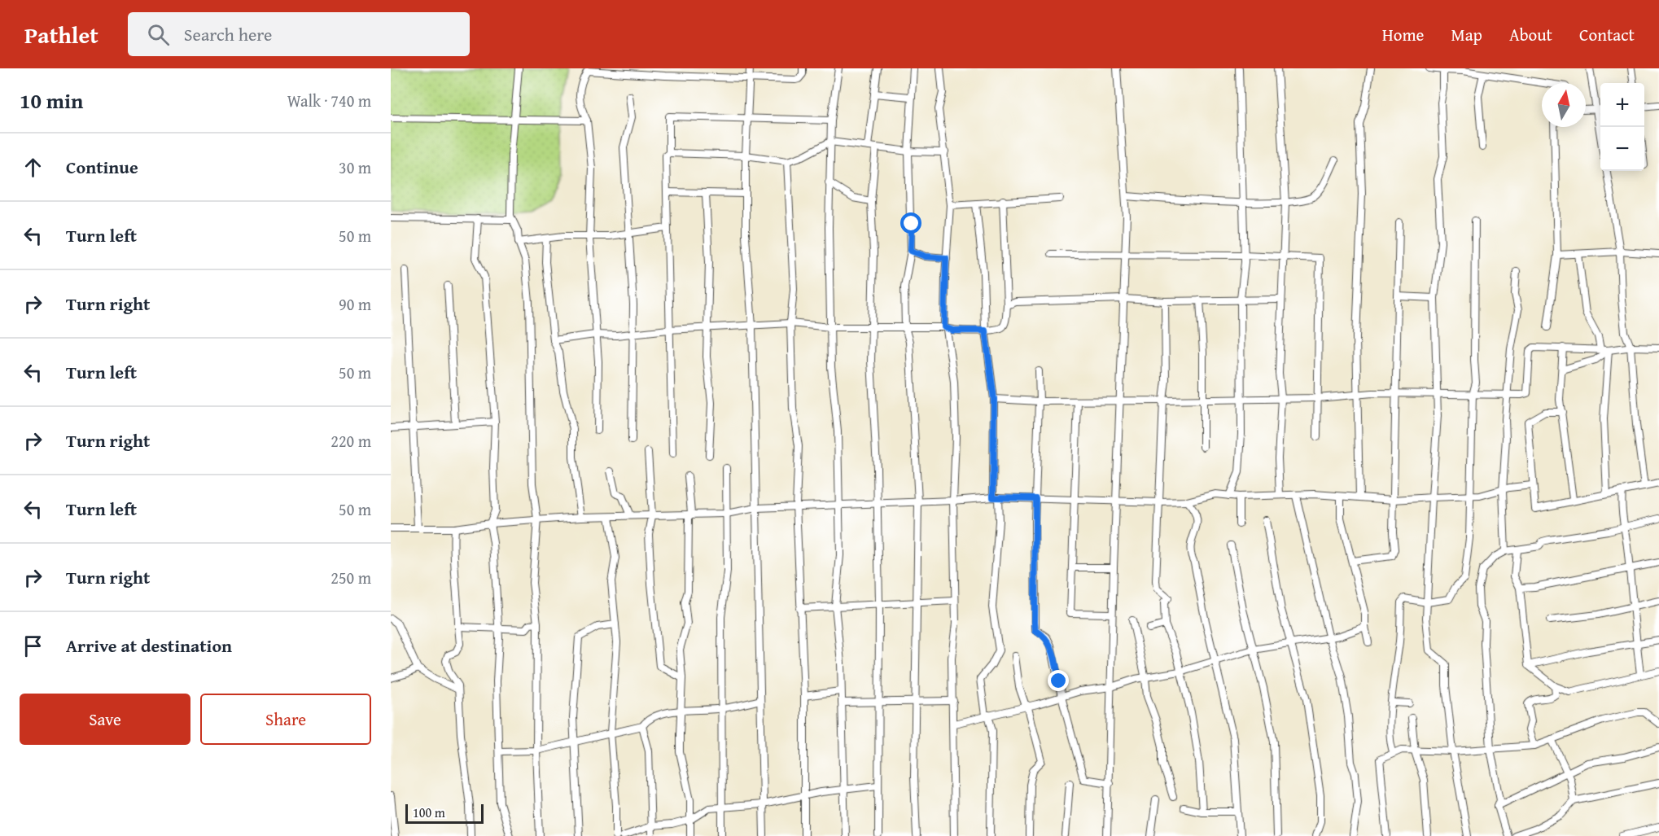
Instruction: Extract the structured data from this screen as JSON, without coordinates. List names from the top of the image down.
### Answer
{
  "scale_bar": "100 m",
  "north": "top",
  "page": {
    "header": "Pathlet",
    "search": "Search here",
    "nav": [
      "Home",
      "Map",
      "About",
      "Contact"
    ],
    "heading": ["10 min", "Walk · 740 m"],
    "map_buttons": ["+", "−"],
    "list": [
      ["Continue", "30 m"],
      ["Turn left", "50 m"],
      ["Turn right", "90 m"],
      ["Turn left", "50 m"],
      ["Turn right", "220 m"],
      ["Turn left", "50 m"],
      ["Turn right", "250 m"],
      "Arrive at destination"
    ],
    "buttons": ["Save", "Share"],
    "scale": "100 m"
  }
}
